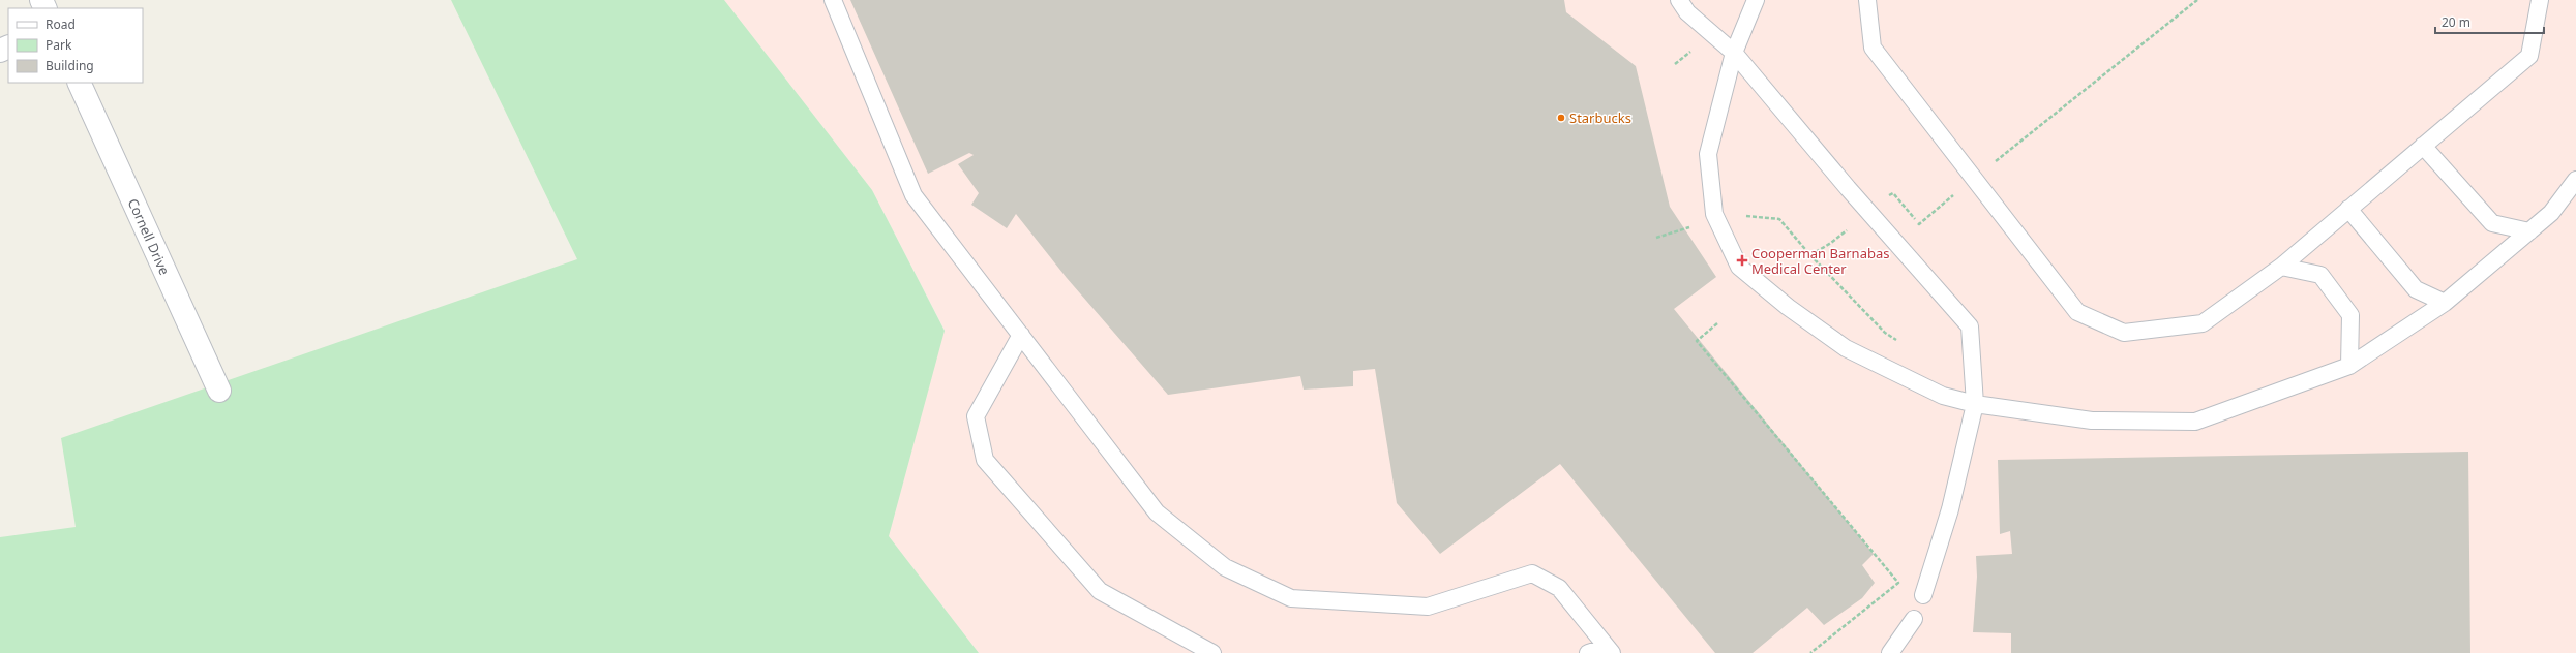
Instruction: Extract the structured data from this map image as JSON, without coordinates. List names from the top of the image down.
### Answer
{
  "streets": {
    "street": ["Cornell Drive"]
  },
  "places": {
    "other": ["Starbucks"],
    "health": ["Cooperman Barnabas Medical Center"]
  },
  "legend": ["Road", "Park", "Building"],
  "scale_bar": "20 m"
}
